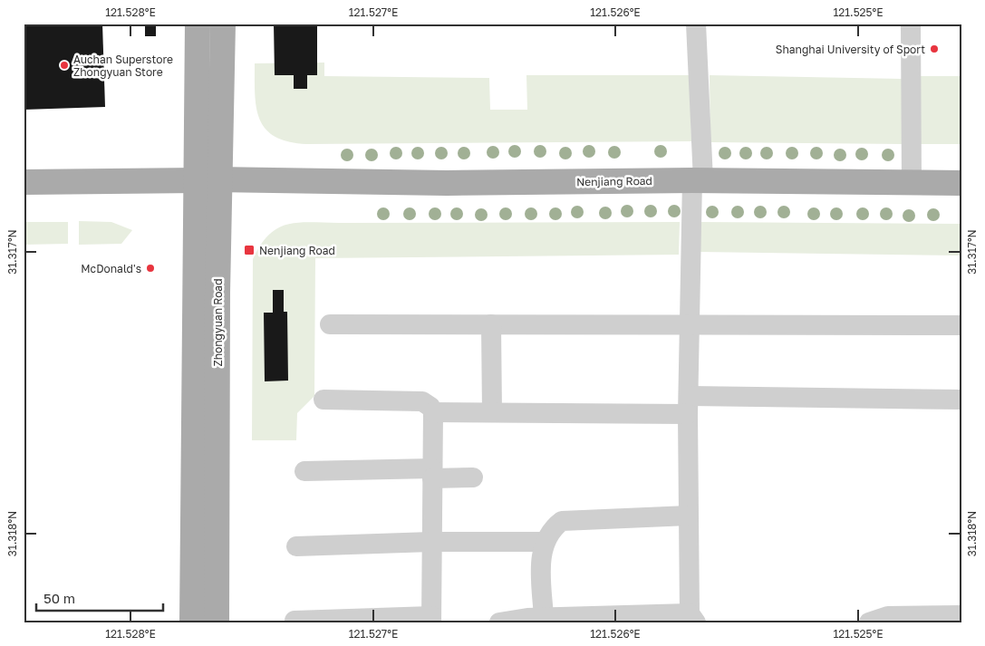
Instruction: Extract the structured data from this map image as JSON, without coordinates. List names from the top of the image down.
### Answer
{
  "streets": {
    "main road": ["Nenjiang Road", "Zhongyuan Road"]
  },
  "crossings": [
    ["Nenjiang Road", "Zhongyuan Road"]
  ],
  "places": {
    "other": ["Shanghai University of Sport", "Auchan Superstore Zhongyuan Store", "McDonald's"],
    "transit": ["Nenjiang Road"]
  },
  "scale_bar": "50 m",
  "coordinates": [
    "121.528°E",
    "121.527°E",
    "121.526°E",
    "121.525°E",
    "31.317°N",
    "31.318°N"
  ]
}
